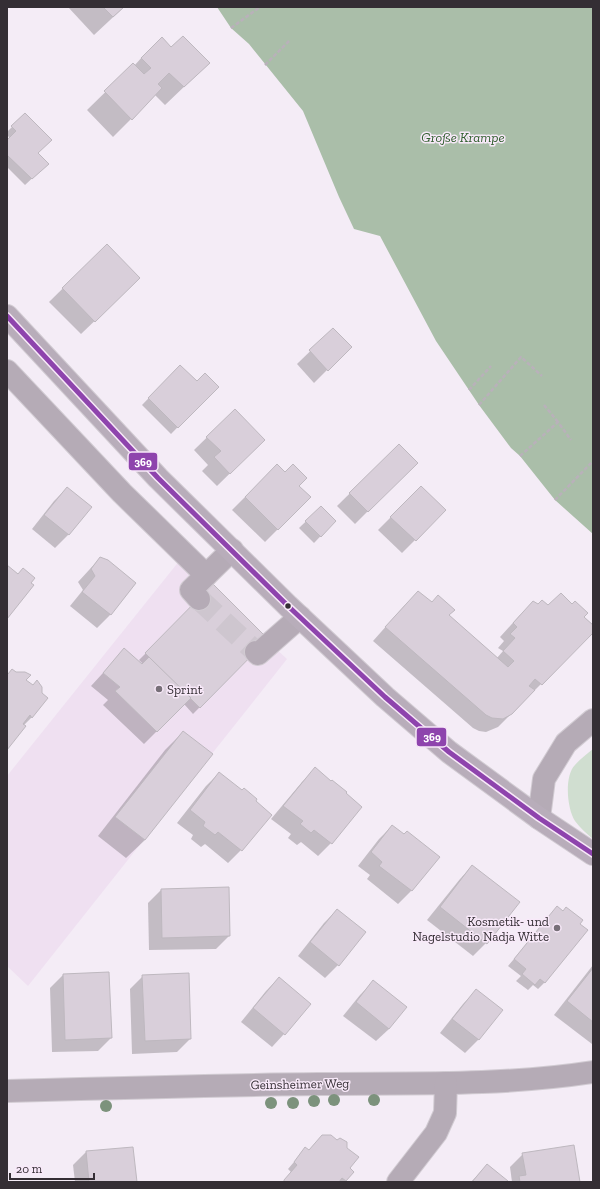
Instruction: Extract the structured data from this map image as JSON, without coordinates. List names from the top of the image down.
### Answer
{
  "streets": {
    "street": ["Geinsheimer Weg"]
  },
  "water": ["Große Krampe"],
  "places": ["Sprint", "Kosmetik- und Nagelstudio Nadja Witte"],
  "lines": ["transit line 369"],
  "scale_bar": "20 m"
}
